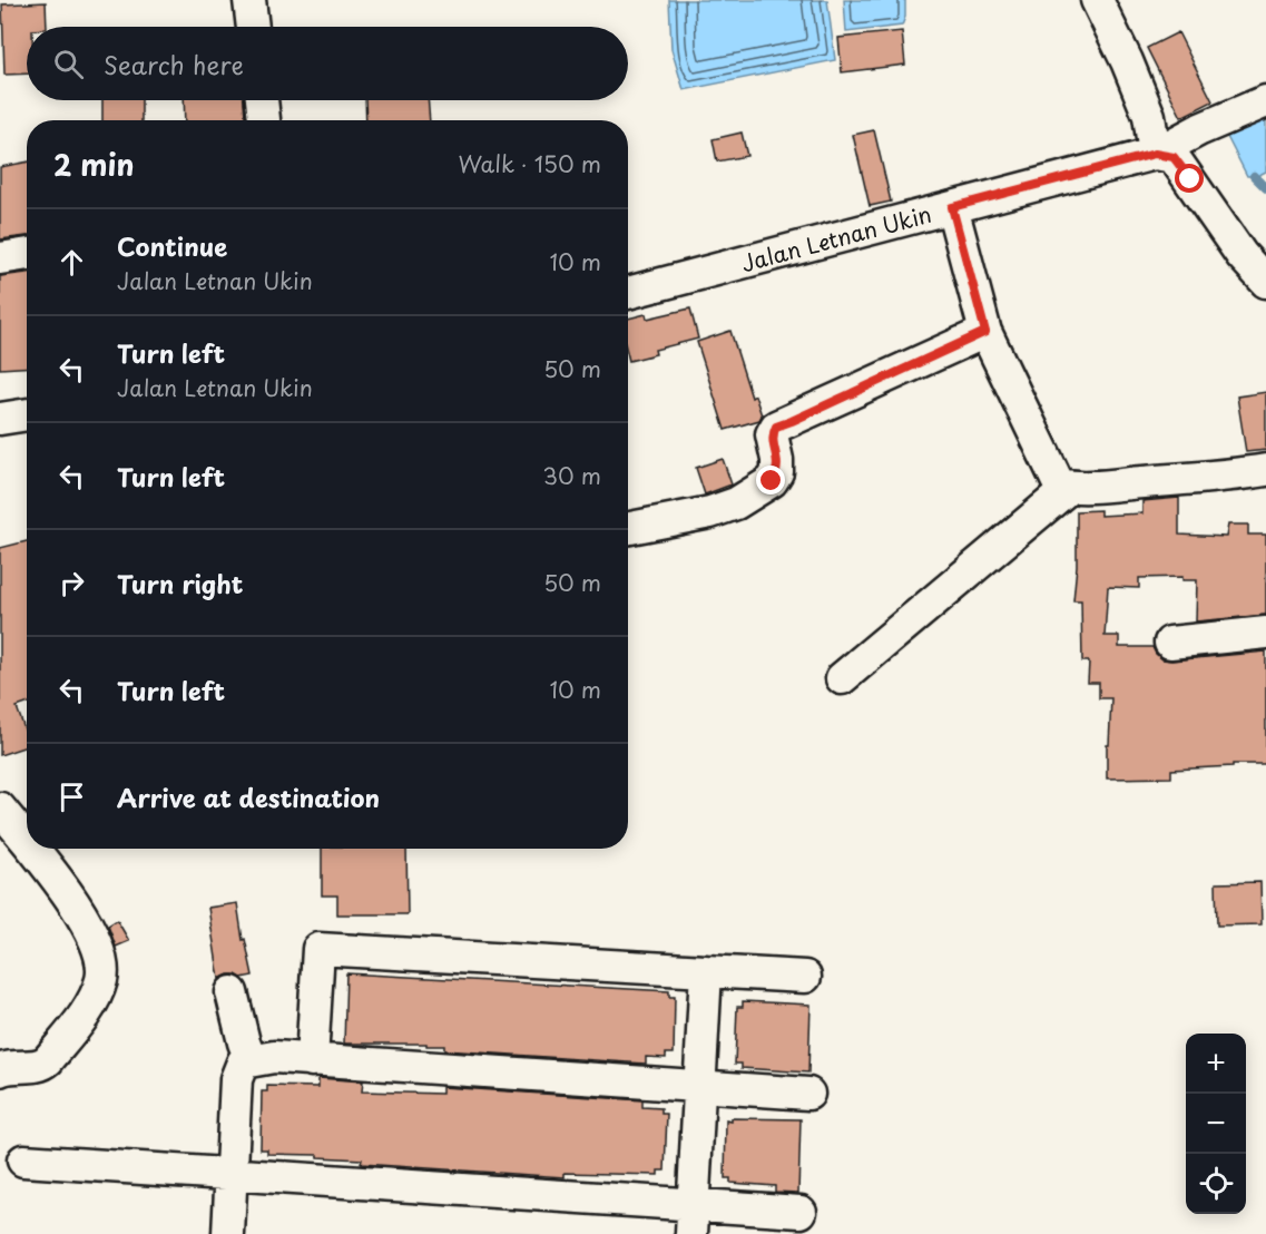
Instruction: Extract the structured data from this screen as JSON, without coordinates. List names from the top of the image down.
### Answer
{
  "streets": {
    "street": ["Jalan Letnan Ukin"]
  },
  "page": {
    "search": "Search here",
    "heading": ["2 min", "Walk · 150 m"],
    "list": [
      ["Continue", "Jalan Letnan Ukin", "10 m"],
      ["Turn left", "Jalan Letnan Ukin", "50 m"],
      ["Turn left", "30 m"],
      ["Turn right", "50 m"],
      ["Turn left", "10 m"],
      "Arrive at destination"
    ],
    "map_buttons": ["+", "−"]
  }
}
